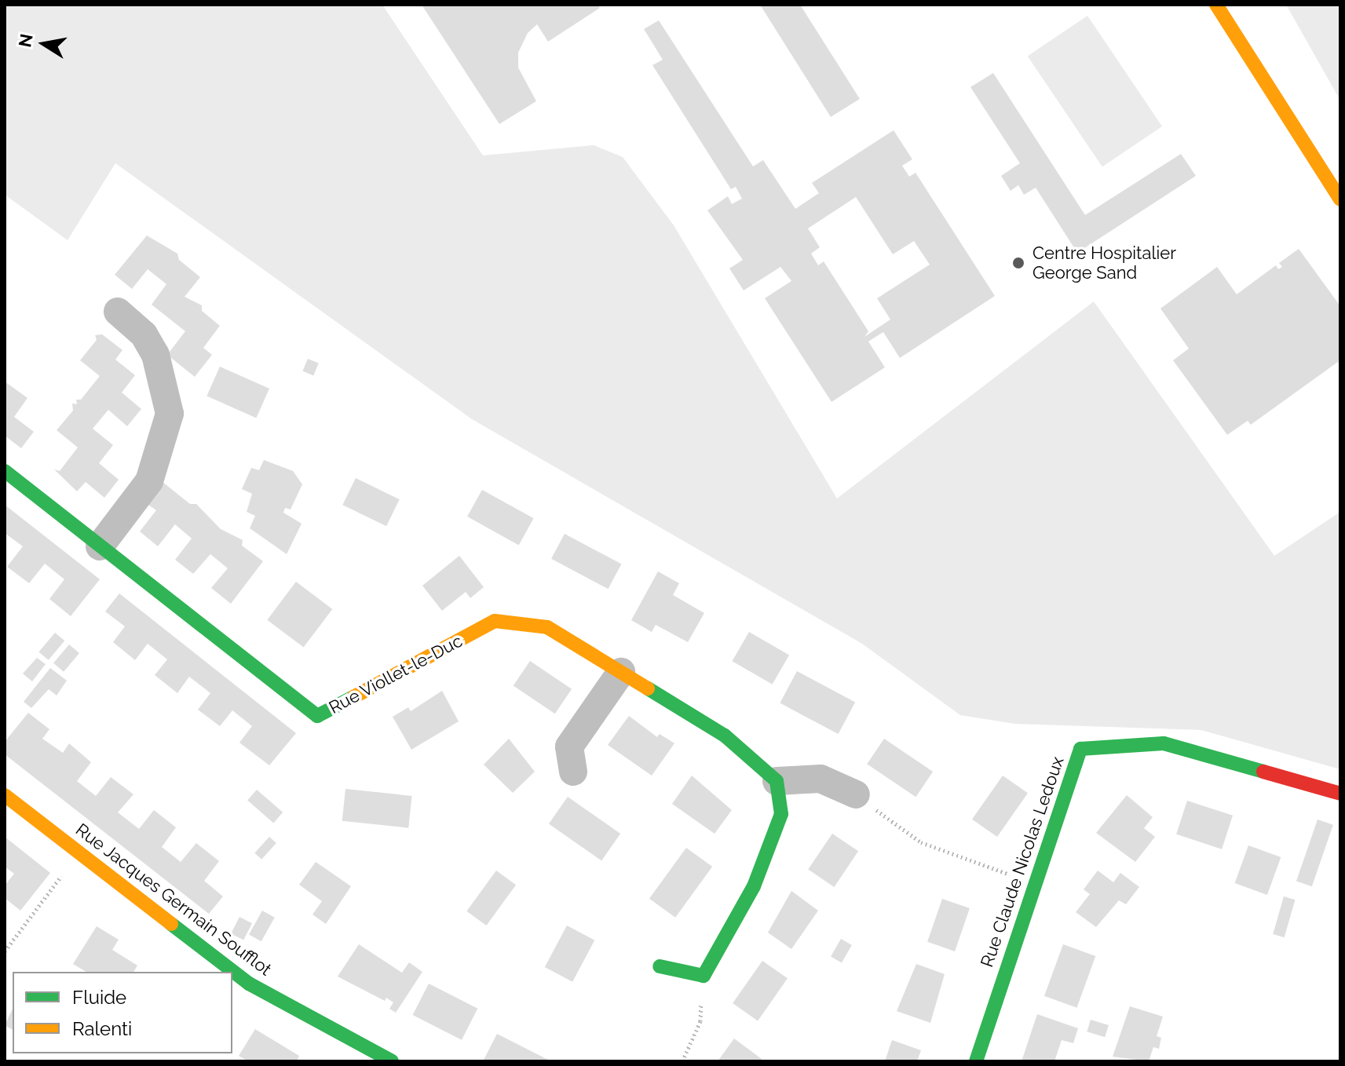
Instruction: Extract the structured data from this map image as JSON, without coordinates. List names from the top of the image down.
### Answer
{
  "streets": {
    "street": ["Rue Viollet-le-Duc", "Rue Claude Nicolas Ledoux", "Rue Jacques Germain Soufflot"]
  },
  "places": ["Centre Hospitalier George Sand"],
  "legend": ["Fluide", "Ralenti"],
  "north": "left"
}
